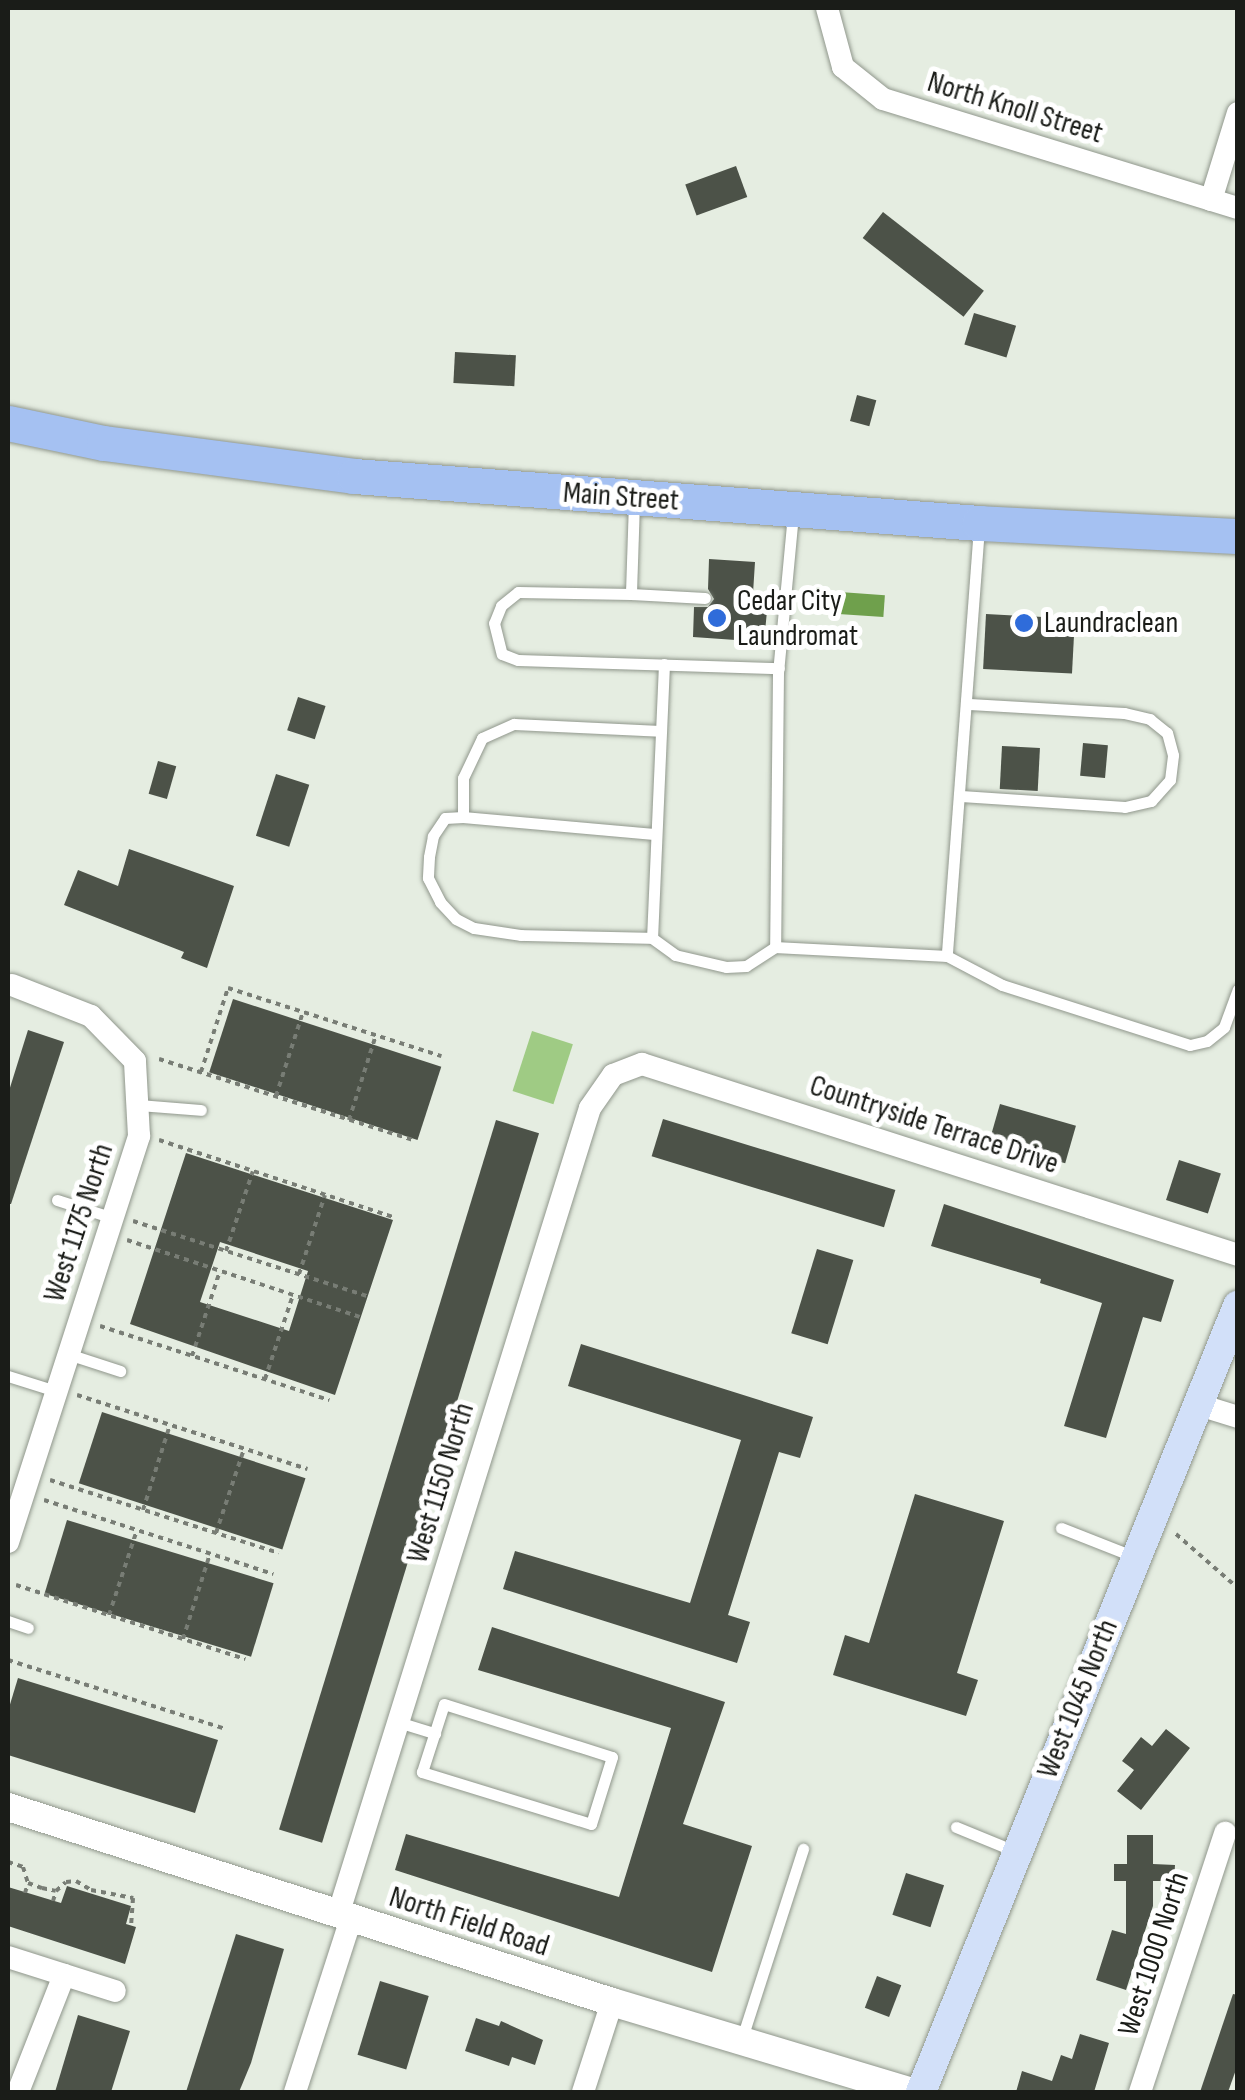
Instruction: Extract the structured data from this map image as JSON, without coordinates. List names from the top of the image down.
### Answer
{
  "streets": {
    "main road": ["Main Street", "West 1045 North"],
    "street": [
      "North Knoll Street",
      "Countryside Terrace Drive",
      "West 1175 North",
      "West 1150 North",
      "North Field Road",
      "West 1000 North"
    ]
  },
  "crossings": [
    ["Countryside Terrace Drive", "West 1150 North"],
    ["West 1150 North", "North Field Road"]
  ],
  "places": ["Cedar City Laundromat", "Laundraclean"]
}
